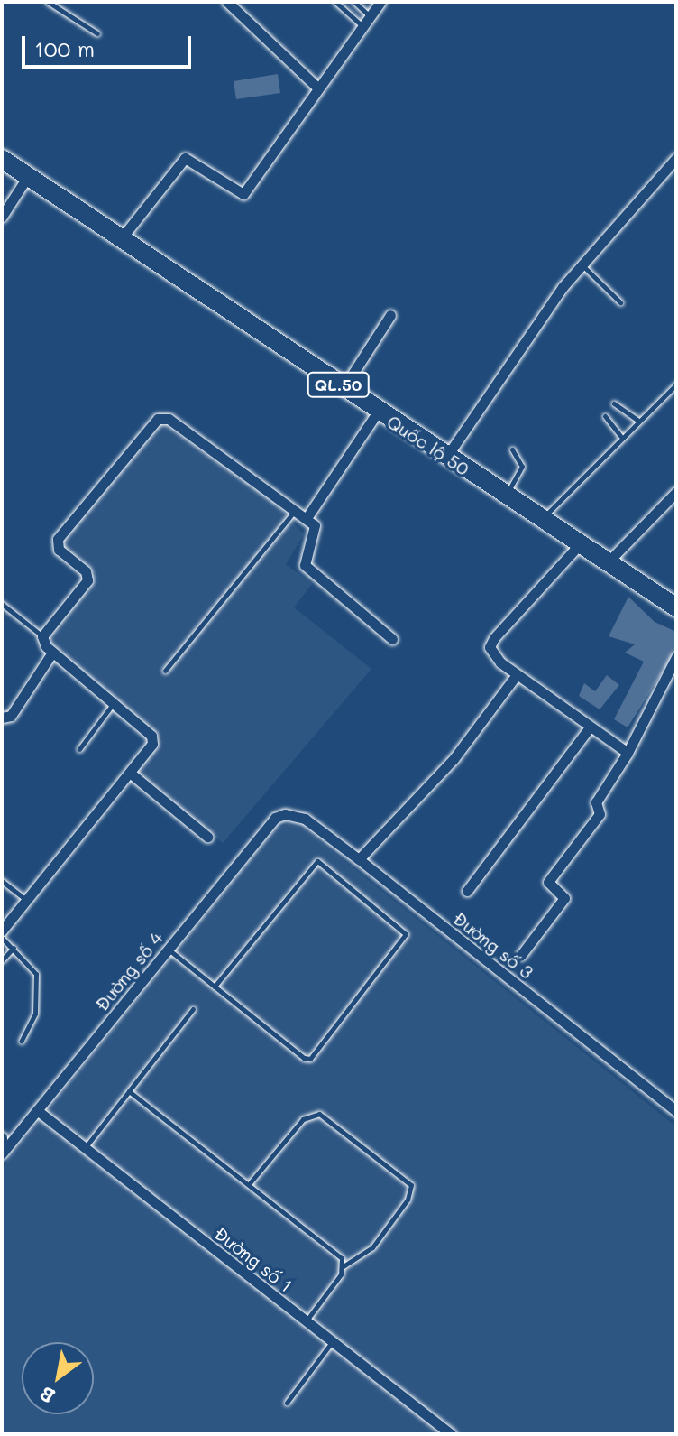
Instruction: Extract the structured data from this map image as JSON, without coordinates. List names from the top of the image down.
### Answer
{
  "streets": {
    "highway": ["QL.50", "Quốc lộ 50"],
    "street": ["Đường số 3", "Đường số 4", "Đường số 1"]
  },
  "crossings": [
    ["Đường số 3", "Đường số 4"],
    ["Đường số 4", "Đường số 1"]
  ],
  "scale_bar": "100 m",
  "north": "bottom left"
}
